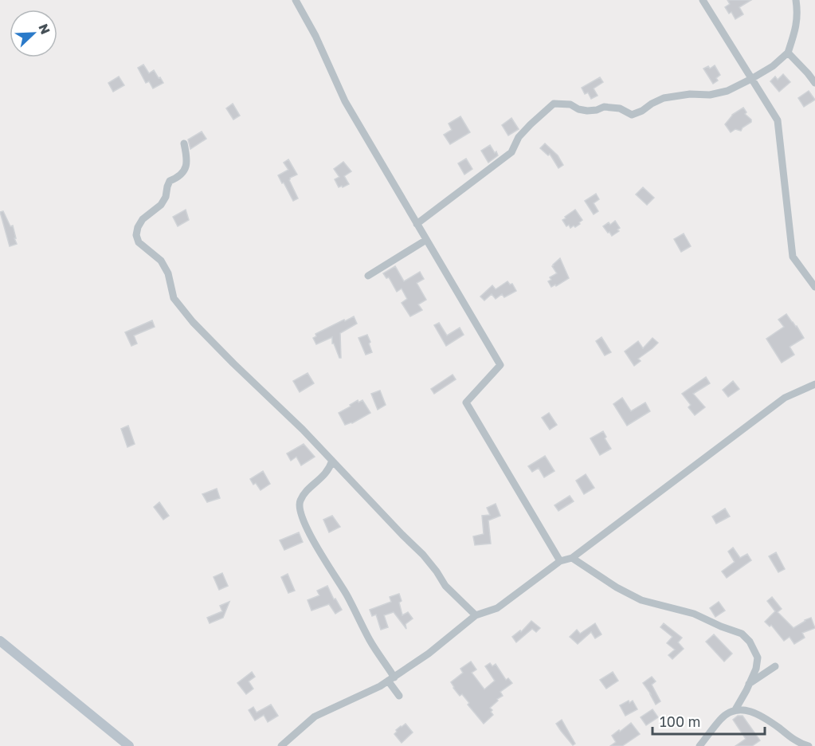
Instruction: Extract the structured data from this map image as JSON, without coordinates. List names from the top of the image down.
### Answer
{
  "scale_bar": "100 m",
  "north": "top right"
}
